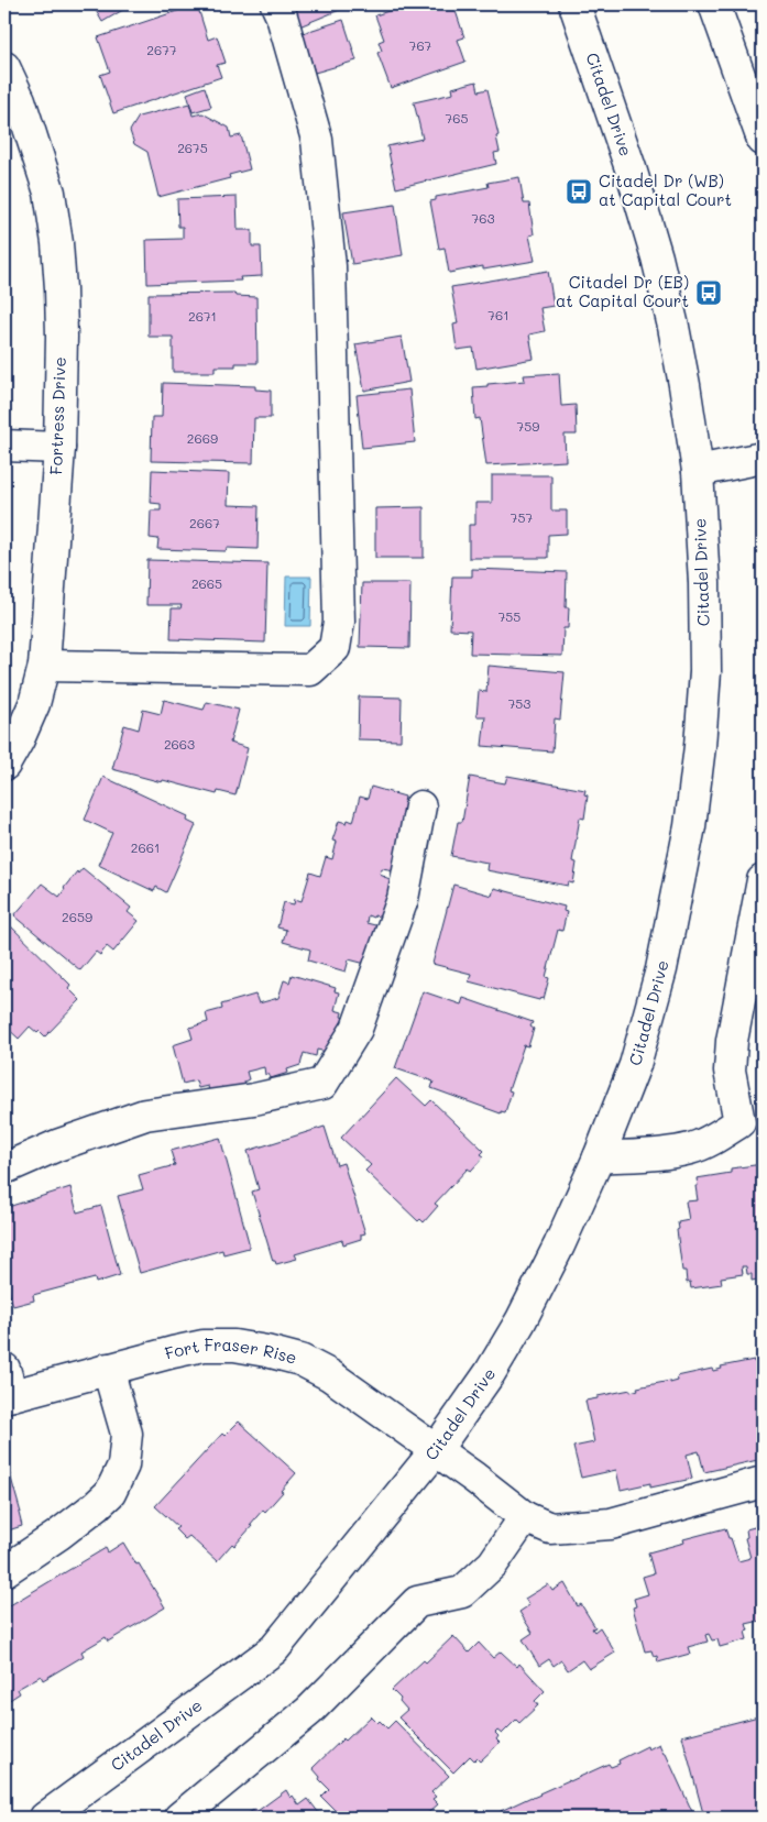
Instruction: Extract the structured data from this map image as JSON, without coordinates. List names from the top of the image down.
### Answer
{
  "streets": {
    "street": ["Citadel Drive", "Fortress Drive", "Fort Fraser Rise"]
  },
  "crossings": [
    ["Citadel Drive", "Fort Fraser Rise"]
  ],
  "places": {
    "bus stop": ["Citadel Dr (WB) at Capital Court", "Citadel Dr (EB) at Capital Court"]
  },
  "house_numbers": [
    "767",
    "2677",
    "765",
    "2675",
    "763",
    "761",
    "2671",
    "759",
    "2669",
    "757",
    "2667",
    "2665",
    "755",
    "753",
    "2663",
    "2661",
    "2659"
  ]
}
